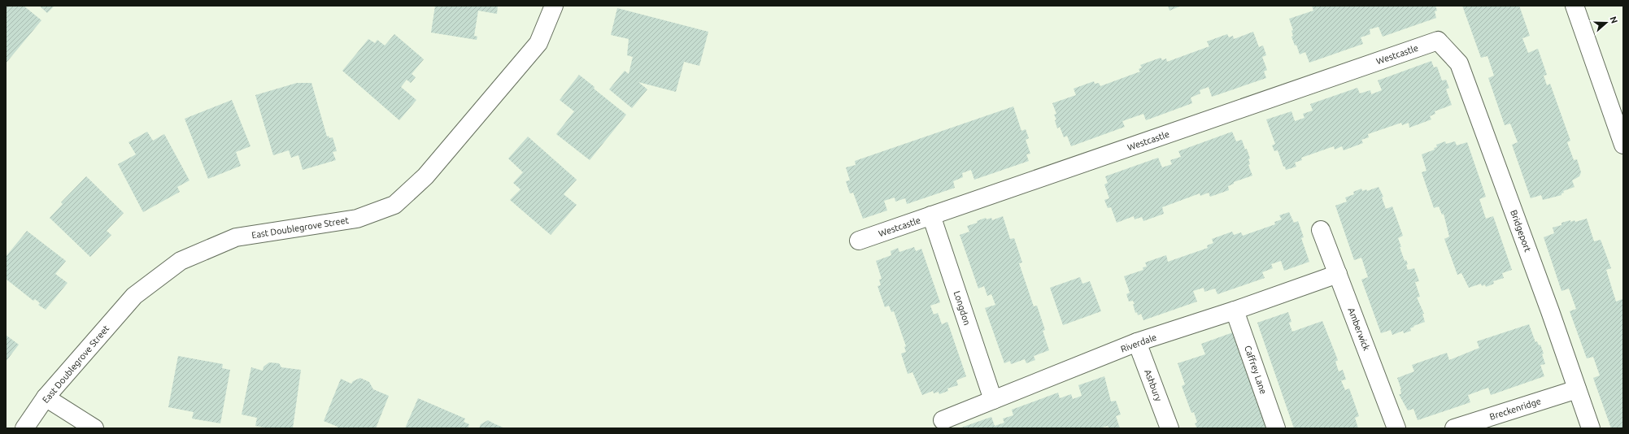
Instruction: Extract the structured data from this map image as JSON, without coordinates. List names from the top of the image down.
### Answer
{
  "streets": {
    "street": [
      "Westcastle",
      "East Doublegrove Street",
      "Bridgeport",
      "Longdon",
      "Amberwick",
      "Riverdale",
      "Caffrey Lane",
      "Ashbury",
      "Breckenridge"
    ]
  },
  "crossings": [
    ["Westcastle", "Bridgeport"],
    ["Westcastle", "Longdon"],
    ["Bridgeport", "Breckenridge"],
    ["Longdon", "Riverdale"],
    ["Amberwick", "Riverdale"],
    ["Riverdale", "Caffrey Lane"],
    ["Riverdale", "Ashbury"]
  ],
  "north": "right"
}
